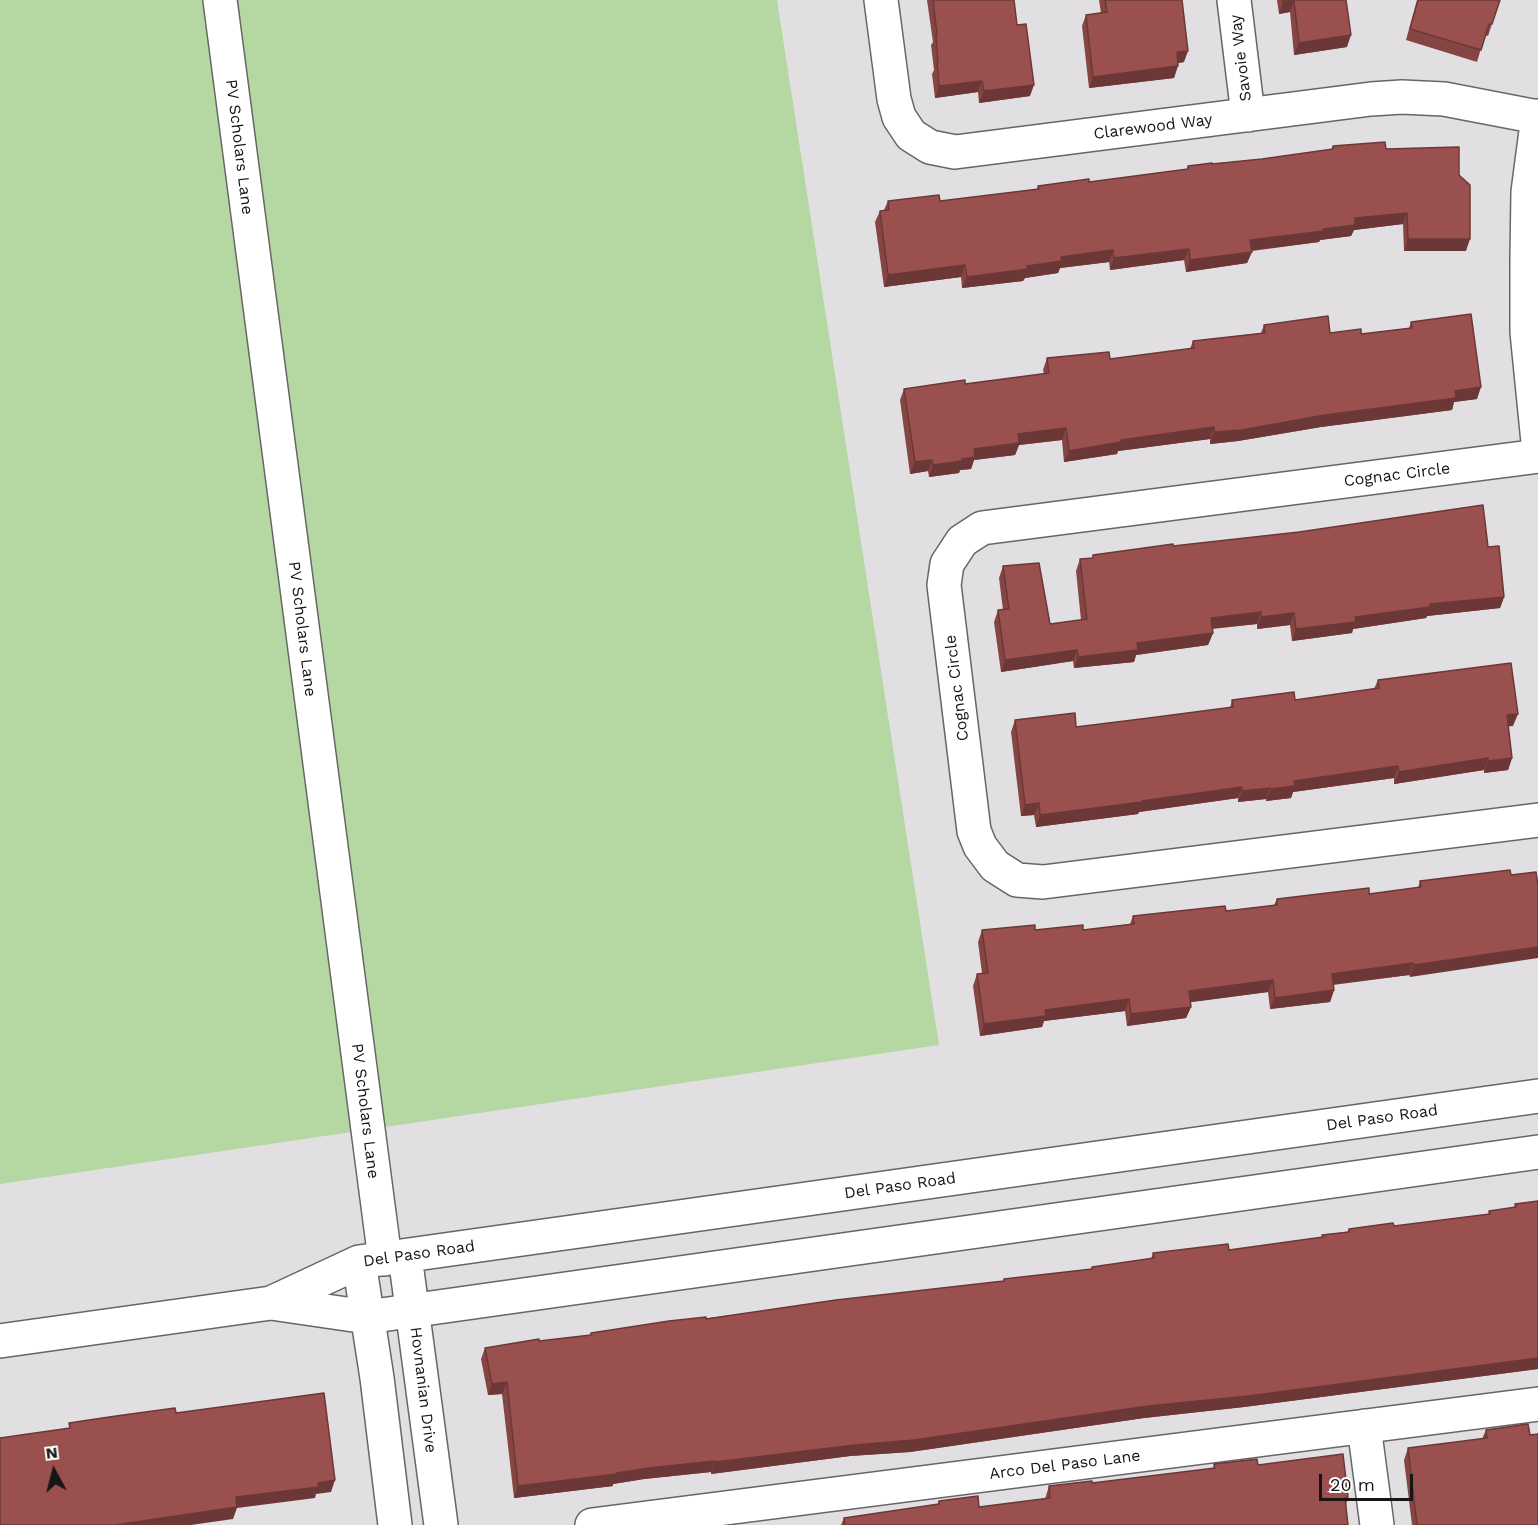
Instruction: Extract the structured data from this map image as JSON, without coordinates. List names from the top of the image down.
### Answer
{
  "streets": {
    "street": [
      "Savoie Way",
      "Clarewood Way",
      "PV Scholars Lane",
      "Cognac Circle",
      "Del Paso Road",
      "Hovnanian Drive",
      "Arco Del Paso Lane"
    ]
  },
  "crossings": [
    ["Savoie Way", "Clarewood Way"],
    ["PV Scholars Lane", "Del Paso Road"],
    ["PV Scholars Lane", "Hovnanian Drive"],
    ["Del Paso Road", "Hovnanian Drive"]
  ],
  "scale_bar": "20 m",
  "north": "top"
}
